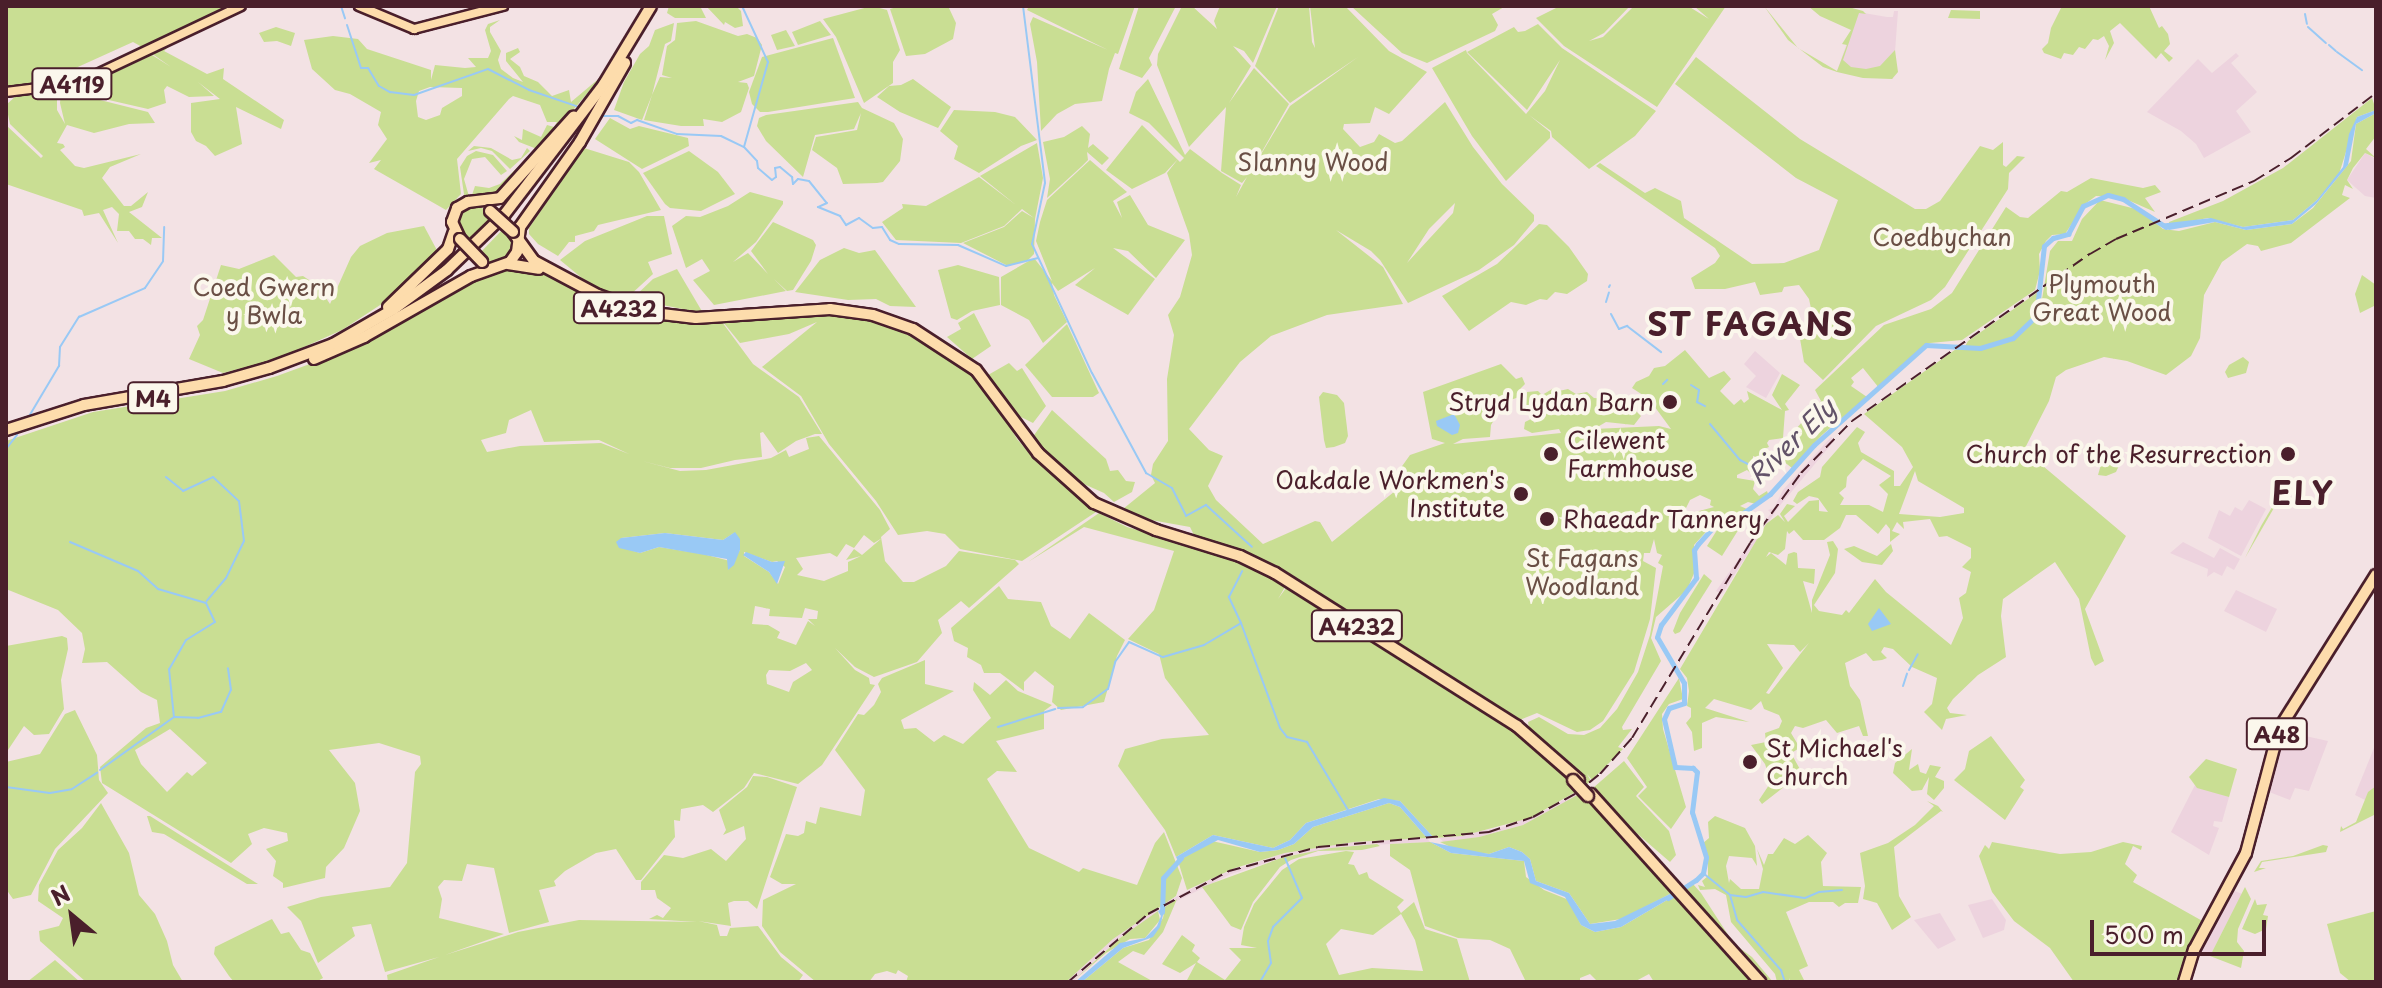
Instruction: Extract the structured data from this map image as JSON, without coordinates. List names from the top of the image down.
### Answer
{
  "streets": {
    "highway": ["A4232", "M4", "A48"],
    "main road": ["A4119"]
  },
  "districts": ["ST FAGANS", "ELY"],
  "water": ["River Ely"],
  "parks": [
    "Slanny Wood",
    "Coedbychan",
    "Plymouth Great Wood",
    "Coed Gwern y Bwla",
    "St Fagans Woodland"
  ],
  "places": [
    "Stryd Lydan Barn",
    "Cilewent Farmhouse",
    "Church of the Resurrection",
    "Oakdale Workmen's Institute",
    "Rhaeadr Tannery",
    "St Michael's Church"
  ],
  "scale_bar": "500 m",
  "north": "top left"
}
